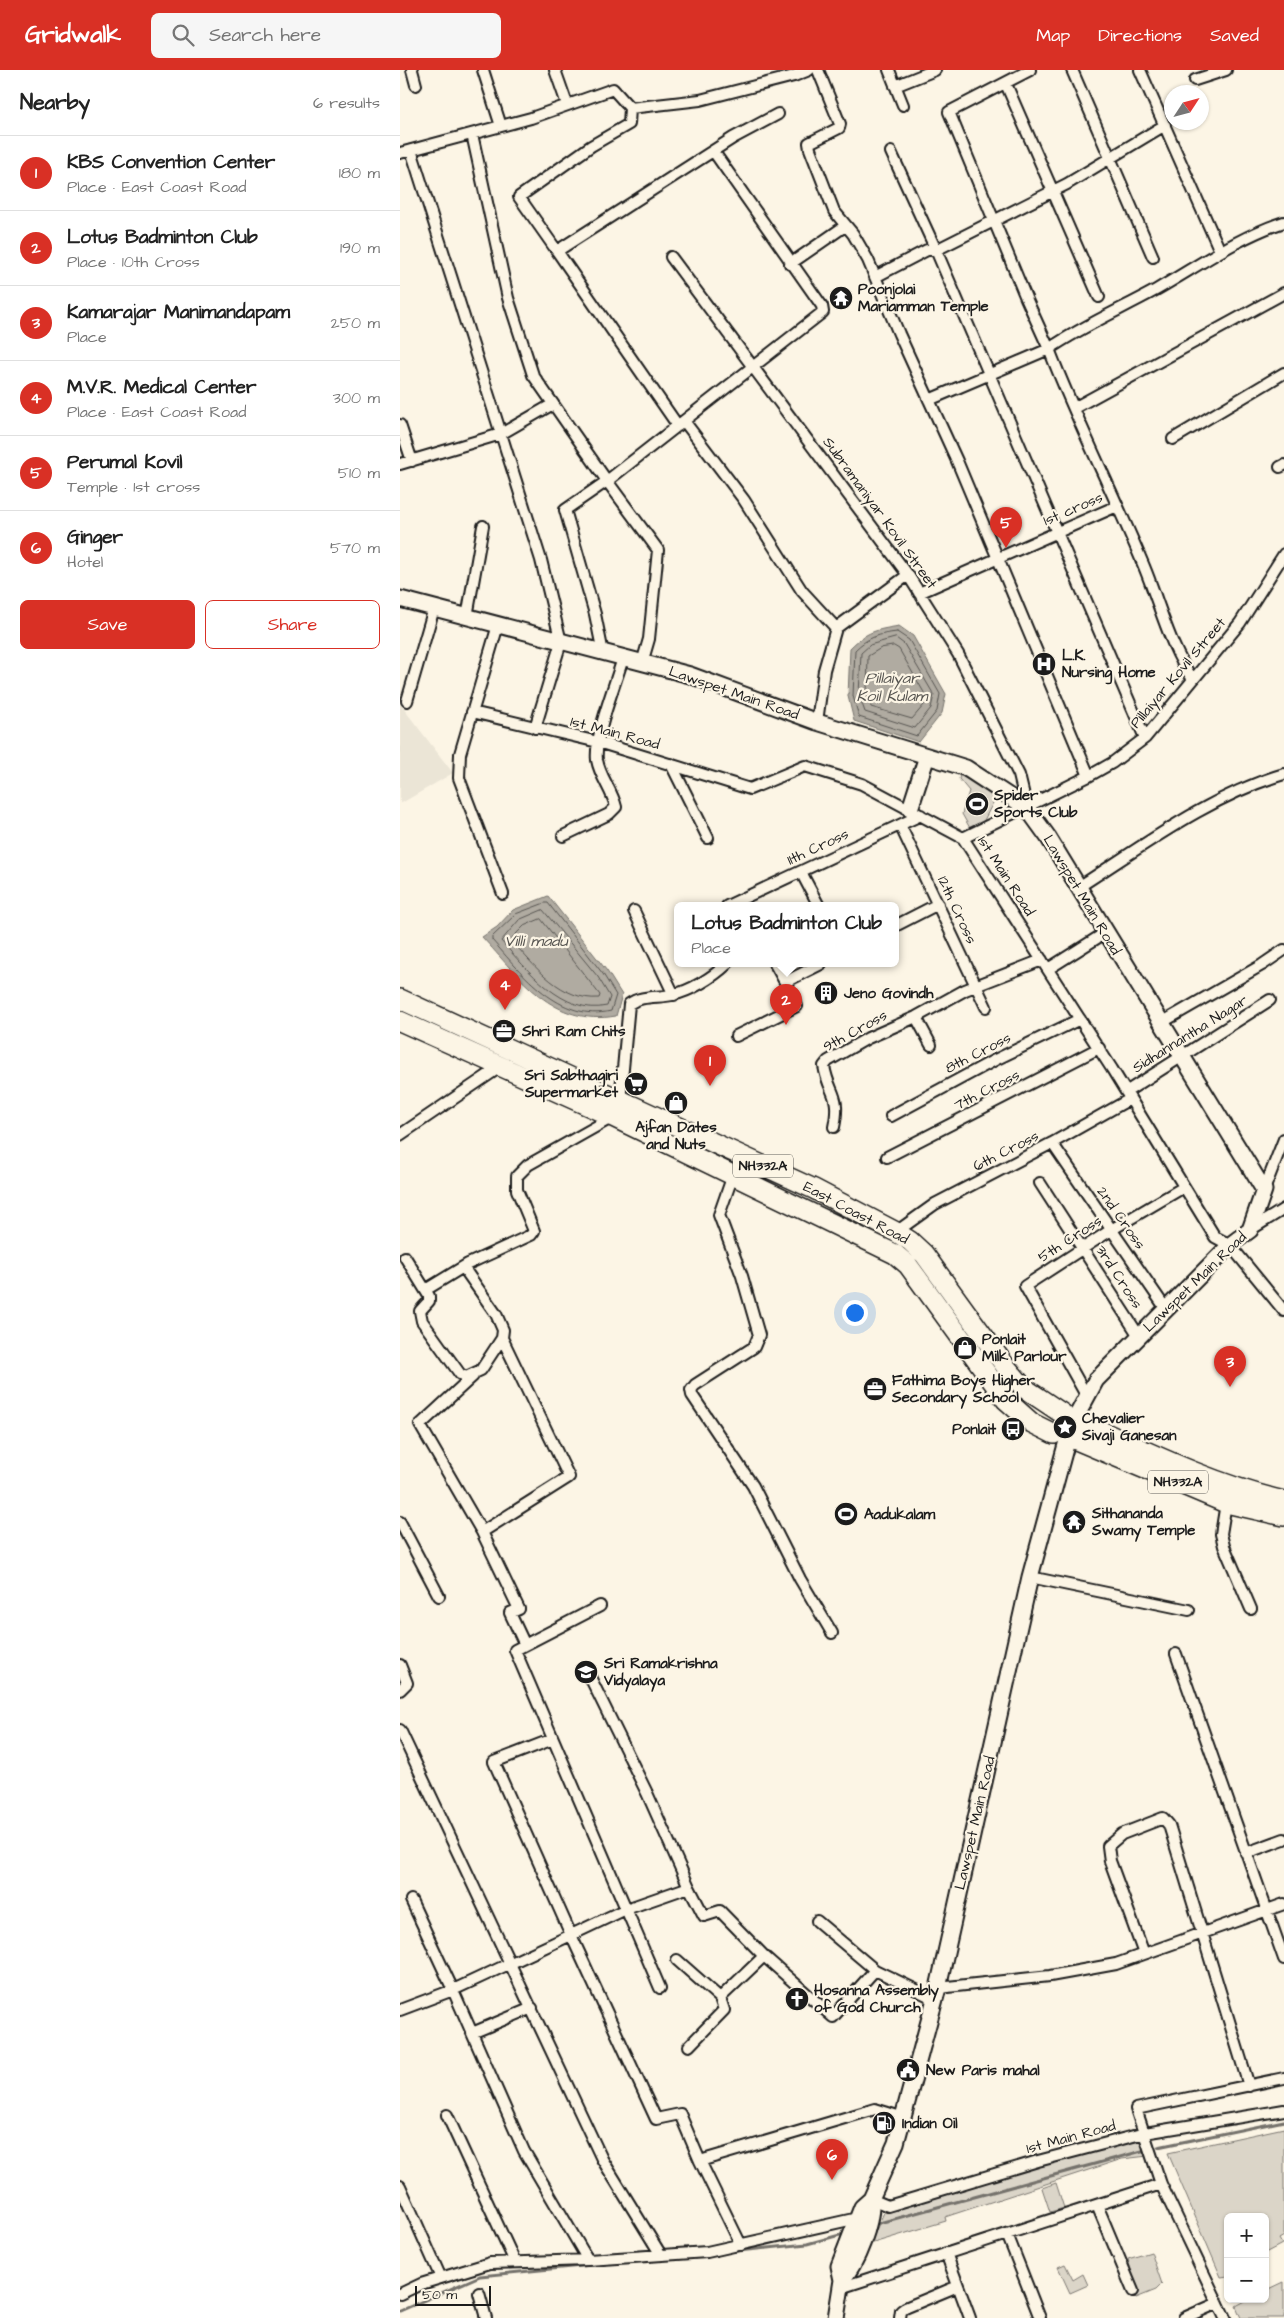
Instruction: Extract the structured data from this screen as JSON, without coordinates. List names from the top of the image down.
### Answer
{
  "streets": {
    "highway": ["NH332A", "East Coast Road"],
    "street": [
      "1st cross",
      "Subramaniyar Kovil Street",
      "Pillaiyar Kovil Street",
      "Lawspet Main Road",
      "1st Main Road",
      "11th Cross",
      "12th Cross",
      "9th Cross",
      "Sidhannantha Nagar",
      "8th Cross",
      "7th Cross",
      "6th Cross",
      "2nd Cross",
      "5th Cross",
      "3rd Cross"
    ]
  },
  "crossings": [
    ["1st cross", "Subramaniyar Kovil Street"],
    ["Subramaniyar Kovil Street", "Pillaiyar Kovil Street"],
    ["Subramaniyar Kovil Street", "Lawspet Main Road"],
    ["Pillaiyar Kovil Street", "Lawspet Main Road"],
    ["Pillaiyar Kovil Street", "1st Main Road"],
    ["Lawspet Main Road", "1st Main Road"],
    ["Lawspet Main Road", "Sidhannantha Nagar"],
    ["Lawspet Main Road", "East Coast Road"],
    ["Lawspet Main Road", "2nd Cross"],
    ["Lawspet Main Road", "5th Cross"],
    ["Lawspet Main Road", "3rd Cross"],
    ["1st Main Road", "11th Cross"],
    ["1st Main Road", "9th Cross"],
    ["1st Main Road", "Sidhannantha Nagar"],
    ["1st Main Road", "8th Cross"],
    ["1st Main Road", "7th Cross"],
    ["1st Main Road", "6th Cross"],
    ["1st Main Road", "5th Cross"],
    ["11th Cross", "12th Cross"],
    ["12th Cross", "9th Cross"],
    ["Sidhannantha Nagar", "6th Cross"],
    ["6th Cross", "East Coast Road"],
    ["6th Cross", "2nd Cross"],
    ["2nd Cross", "5th Cross"],
    ["5th Cross", "3rd Cross"]
  ],
  "water": ["Pillaiyar Koil Kulam", "Villi madu"],
  "places": {
    "temple": ["Poonjolai Mariamman Temple", "Sithananda Swamy Temple"],
    "hospital": ["L.K. Nursing Home"],
    "sports": ["Spider Sports Club", "Aadukalam"],
    "building": ["Jeno Govindh"],
    "office": ["Shri Ram Chits", "Fathima Boys Higher Secondary School"],
    "supermarket": ["Sri Sabthagiri Supermarket"],
    "shop": ["Ajfan Dates and Nuts", "Ponlait Milk Parlour"],
    "place": ["Chevalier Sivaji Ganesan"],
    "bus stop": ["Ponlait"],
    "school or university": ["Sri Ramakrishna Vidyalaya"],
    "church": ["Hosanna Assembly of God Church"],
    "public building": ["New Paris mahal"],
    "fuel station": ["Indian Oil"]
  },
  "scale_bar": "50 m",
  "north": "top right",
  "page": {
    "header": "Gridwalk",
    "search": "Search here",
    "nav": ["Map", "Directions", "Saved"],
    "heading": ["Nearby", "6 results"],
    "list": [
      {
        "mark": "1",
        "name": "KBS Convention Center",
        "note": "Place · East Coast Road",
        "value": "180 m"
      },
      {
        "mark": "2",
        "name": "Lotus Badminton Club",
        "note": "Place · 10th Cross",
        "value": "190 m"
      },
      {
        "mark": "3",
        "name": "Kamarajar Manimandapam",
        "note": "Place",
        "value": "250 m"
      },
      {
        "mark": "4",
        "name": "M.V.R. Medical Center",
        "note": "Place · East Coast Road",
        "value": "300 m"
      },
      {
        "mark": "5",
        "name": "Perumal Kovil",
        "note": "Temple · 1st cross",
        "value": "510 m"
      },
      {
        "mark": "6",
        "name": "Ginger",
        "note": "Hotel",
        "value": "570 m"
      }
    ],
    "pins": [
      "5",
      "4",
      "2",
      "1",
      "3",
      "6"
    ],
    "buttons": ["Save", "Share"],
    "popup": ["Lotus Badminton Club", "Place"],
    "map_buttons": ["+", "−"],
    "scale": "50 m"
  }
}
